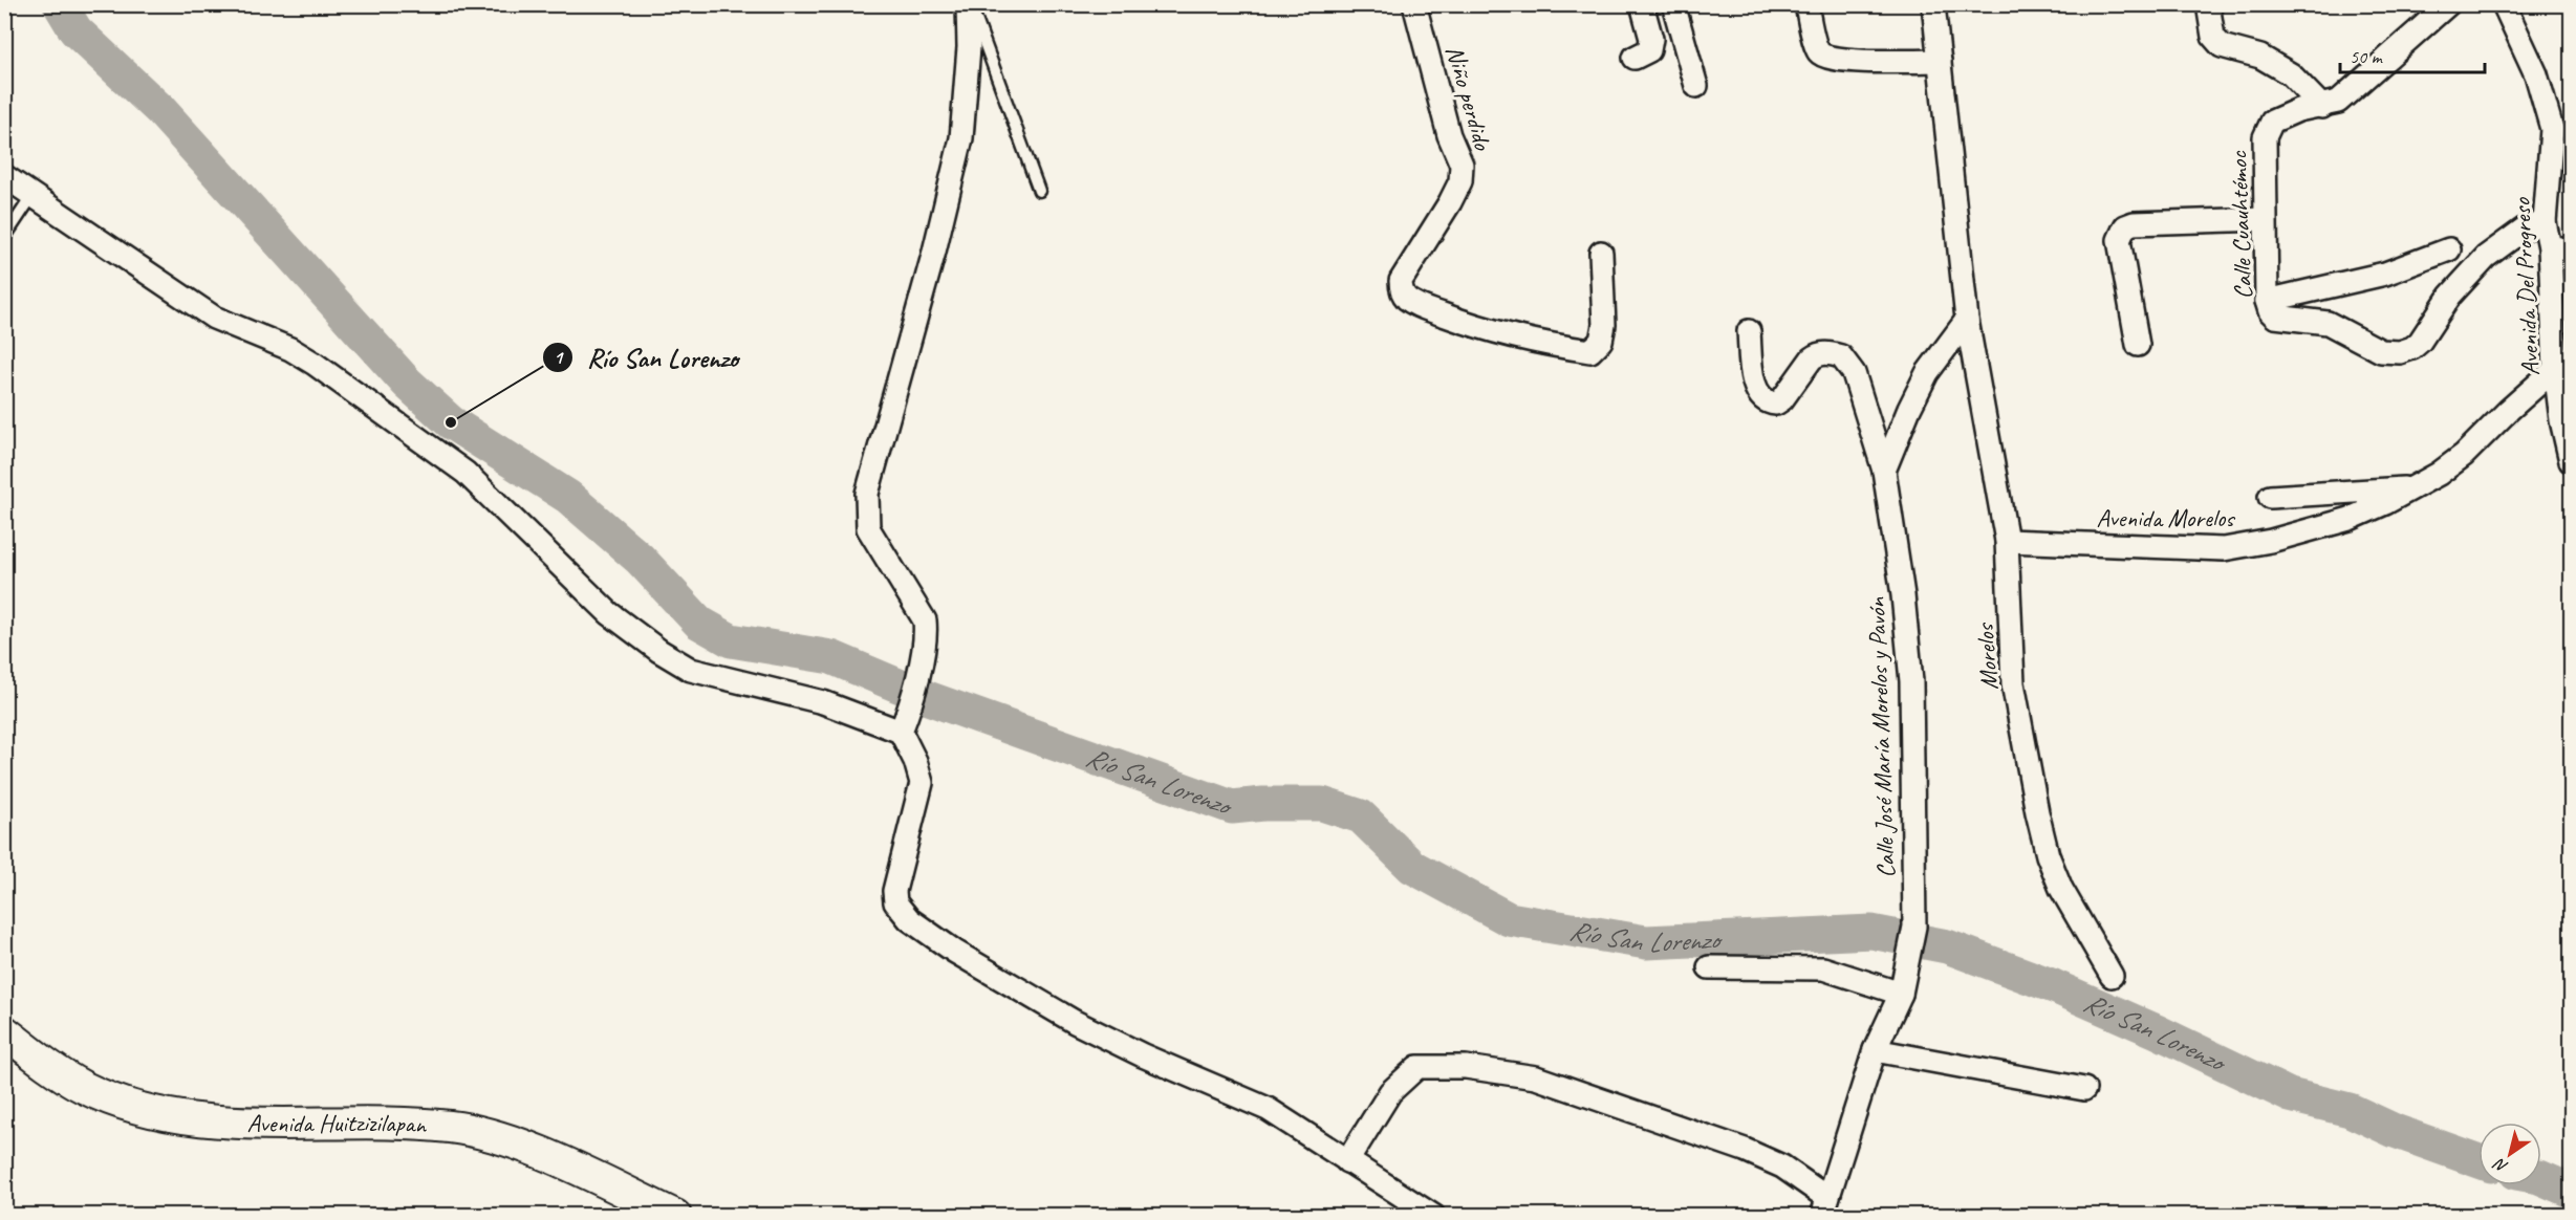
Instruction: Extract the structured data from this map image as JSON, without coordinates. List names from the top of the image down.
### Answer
{
  "streets": {
    "street": [
      "Niño perdido",
      "Calle Cuauhtémoc",
      "Avenida Del Progreso",
      "Avenida Morelos",
      "Morelos",
      "Calle José María Morelos y Pavón",
      "Avenida Huitzizilapan"
    ]
  },
  "crossings": [
    ["Avenida Del Progreso", "Avenida Morelos"],
    ["Avenida Morelos", "Morelos"]
  ],
  "water": ["Río San Lorenzo"],
  "places": ["Río San Lorenzo"],
  "scale_bar": "50 m",
  "north": "bottom left"
}
